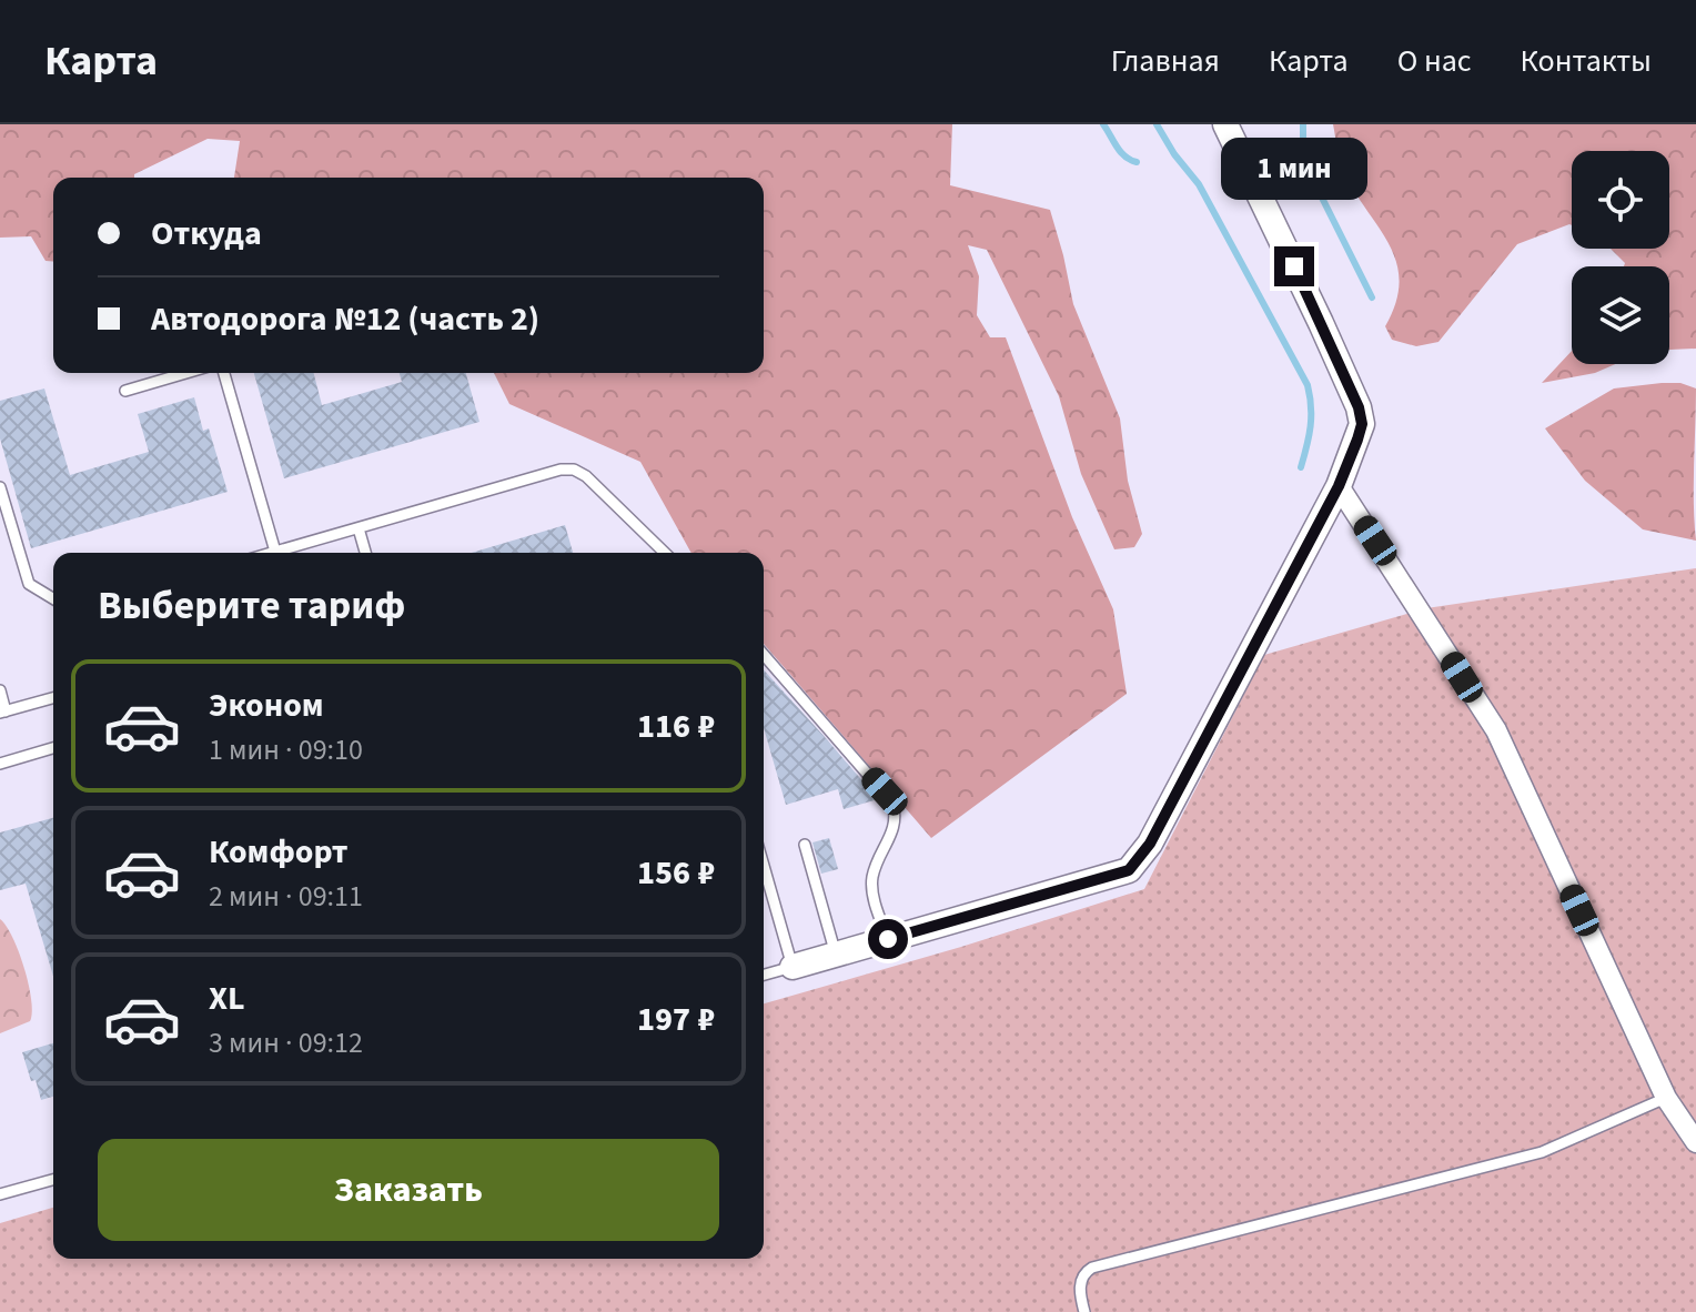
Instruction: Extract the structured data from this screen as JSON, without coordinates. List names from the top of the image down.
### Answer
{
  "page": {
    "header": "Карта",
    "nav": [
      "Главная",
      "Карта",
      "О нас",
      "Контакты"
    ],
    "bubble": "1 мин",
    "banner": ["Откуда", "Автодорога №12 (часть 2)"],
    "heading": "Выберите тариф",
    "list": [
      {
        "name": "Эконом",
        "note": "1 мин · 09:10",
        "value": "116 ₽"
      },
      {
        "name": "Комфорт",
        "note": "2 мин · 09:11",
        "value": "156 ₽"
      },
      {
        "name": "XL",
        "note": "3 мин · 09:12",
        "value": "197 ₽"
      }
    ],
    "buttons": "Заказать"
  }
}
